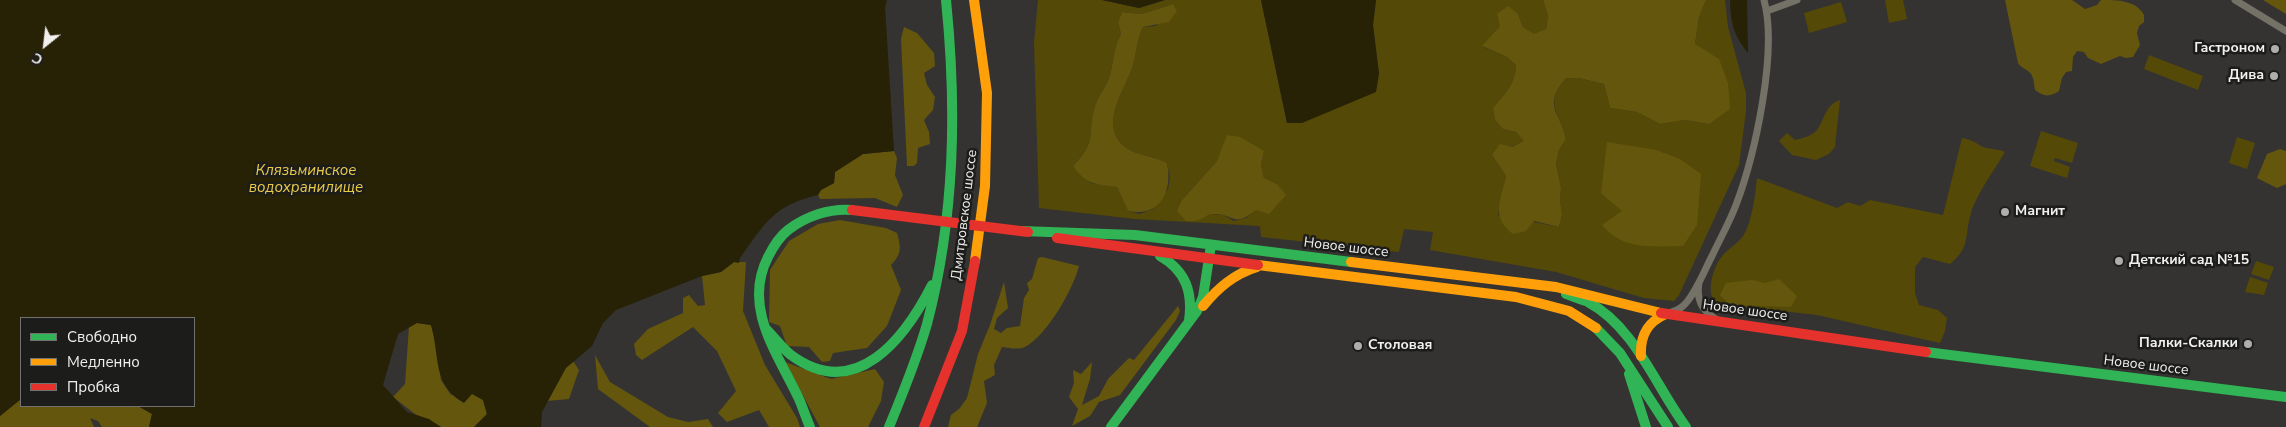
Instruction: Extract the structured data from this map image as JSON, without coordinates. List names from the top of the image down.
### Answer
{
  "streets": {
    "main road": ["Дмитровское шоссе", "Новое шоссе"]
  },
  "water": ["Клязьминское водохранилище"],
  "places": [
    "Гастроном",
    "Дива",
    "Магнит",
    "Детский сад №15",
    "Палки-Скалки",
    "Столовая"
  ],
  "legend": ["Свободно", "Медленно", "Пробка"],
  "north": "bottom left"
}
